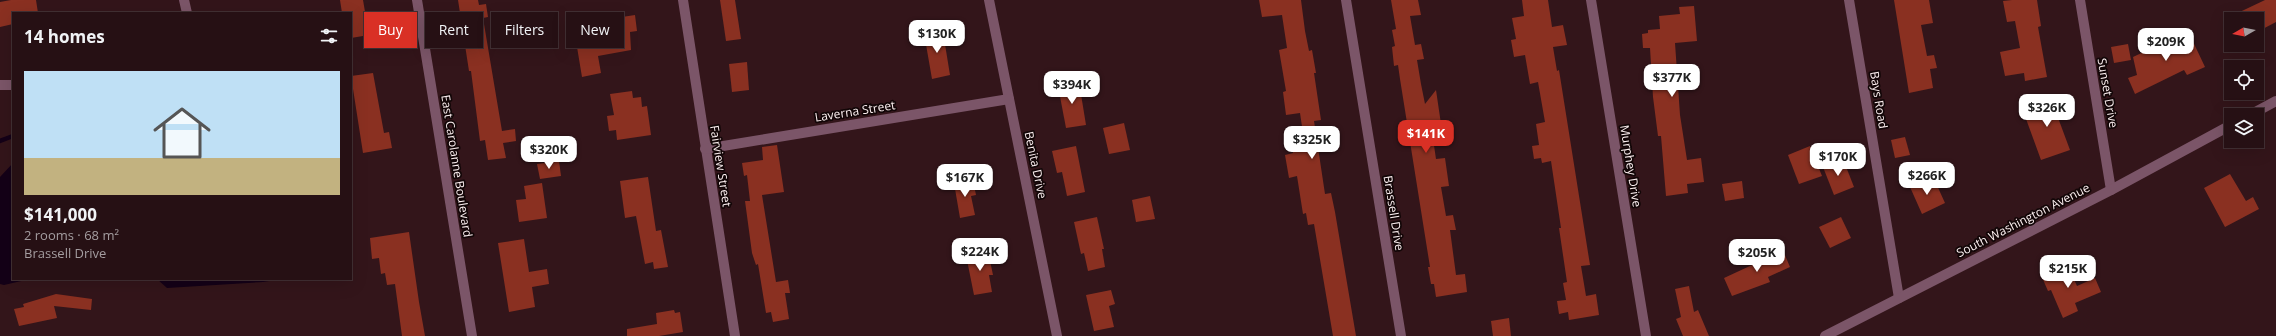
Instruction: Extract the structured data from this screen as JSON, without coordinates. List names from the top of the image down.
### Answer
{
  "streets": {
    "street": [
      "Sunset Drive",
      "Bays Road",
      "Laverna Street",
      "Benita Drive",
      "East Carolanne Boulevard",
      "Fairview Street",
      "Murphey Drive",
      "Brassell Drive",
      "South Washington Avenue"
    ]
  },
  "crossings": [
    ["Sunset Drive", "South Washington Avenue"],
    ["Bays Road", "South Washington Avenue"],
    ["Laverna Street", "Benita Drive"],
    ["Laverna Street", "Fairview Street"]
  ],
  "north": "left",
  "page": {
    "chip": [
      "Buy",
      "Rent",
      "Filters",
      "New"
    ],
    "heading": "14 homes",
    "price": [
      "$130K",
      "$209K",
      "$377K",
      "$394K",
      "$326K",
      "$141K",
      "$325K",
      "$320K",
      "$170K",
      "$266K",
      "$167K",
      "$224K",
      "$205K",
      "$215K"
    ],
    "list": [
      {
        "name": "$141,000",
        "note": "2 rooms · 68 m² · Brassell Drive"
      }
    ]
  }
}
